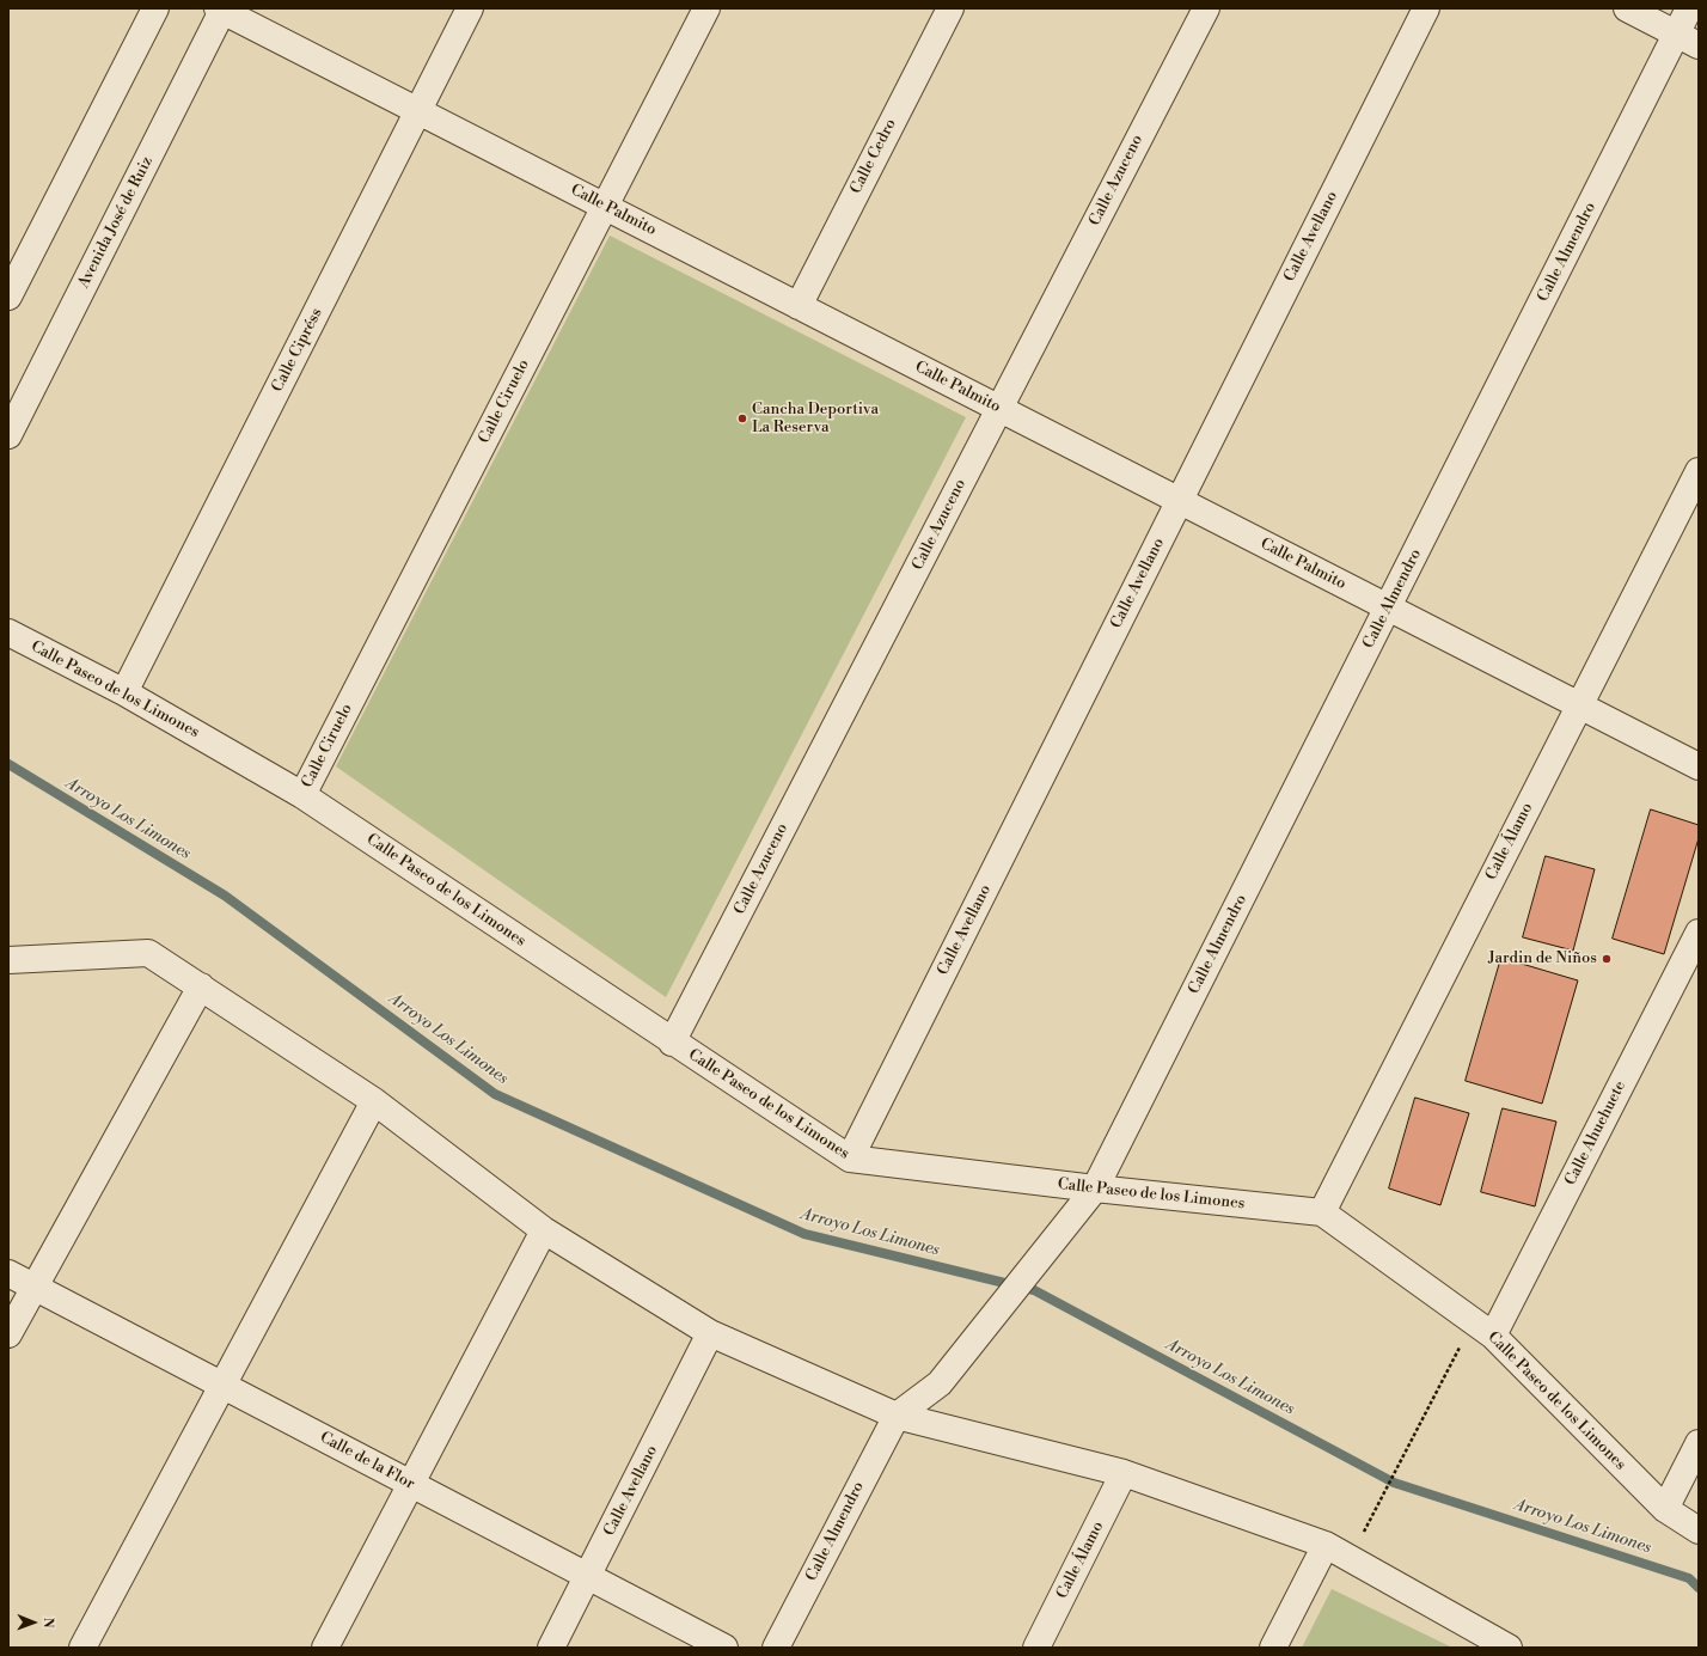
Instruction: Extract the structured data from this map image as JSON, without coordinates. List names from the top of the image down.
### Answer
{
  "streets": {
    "street": [
      "Calle Cedro",
      "Calle Azuceno",
      "Calle Palmito",
      "Avenida José de Ruiz",
      "Calle Avellano",
      "Calle Almendro",
      "Calle Cipréss",
      "Calle Ciruelo",
      "Calle Paseo de los Limones",
      "Calle Álamo",
      "Calle Ahuehuete",
      "Calle de la Flor"
    ]
  },
  "crossings": [
    ["Calle Cedro", "Calle Palmito"],
    ["Calle Azuceno", "Calle Palmito"],
    ["Calle Azuceno", "Calle Paseo de los Limones"],
    ["Calle Palmito", "Avenida José de Ruiz"],
    ["Calle Palmito", "Calle Avellano"],
    ["Calle Palmito", "Calle Almendro"],
    ["Calle Palmito", "Calle Cipréss"],
    ["Calle Palmito", "Calle Ciruelo"],
    ["Calle Palmito", "Calle Álamo"],
    ["Calle Avellano", "Calle Paseo de los Limones"],
    ["Calle Avellano", "Calle de la Flor"],
    ["Calle Almendro", "Calle Paseo de los Limones"],
    ["Calle Cipréss", "Calle Paseo de los Limones"],
    ["Calle Ciruelo", "Calle Paseo de los Limones"],
    ["Calle Paseo de los Limones", "Calle Álamo"],
    ["Calle Paseo de los Limones", "Calle Ahuehuete"]
  ],
  "water": ["Arroyo Los Limones"],
  "places": ["Cancha Deportiva La Reserva", "Jardin de Niños"],
  "north": "right"
}
